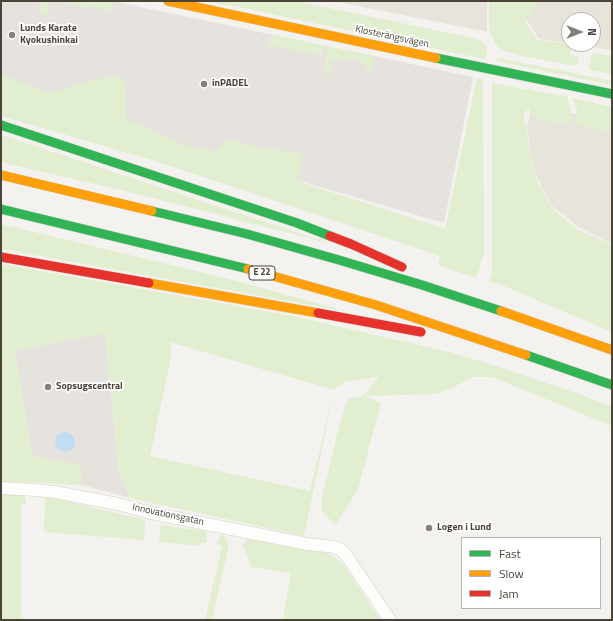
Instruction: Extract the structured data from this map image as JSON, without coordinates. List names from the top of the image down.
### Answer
{
  "streets": {
    "main road": ["Klosterängsvägen", "E 22"],
    "street": ["Innovationsgatan"]
  },
  "places": [
    "Lunds Karate Kyokushinkai",
    "inPADEL",
    "Sopsugscentral",
    "Logen i Lund"
  ],
  "legend": ["Fast", "Slow", "Jam"],
  "north": "right"
}
